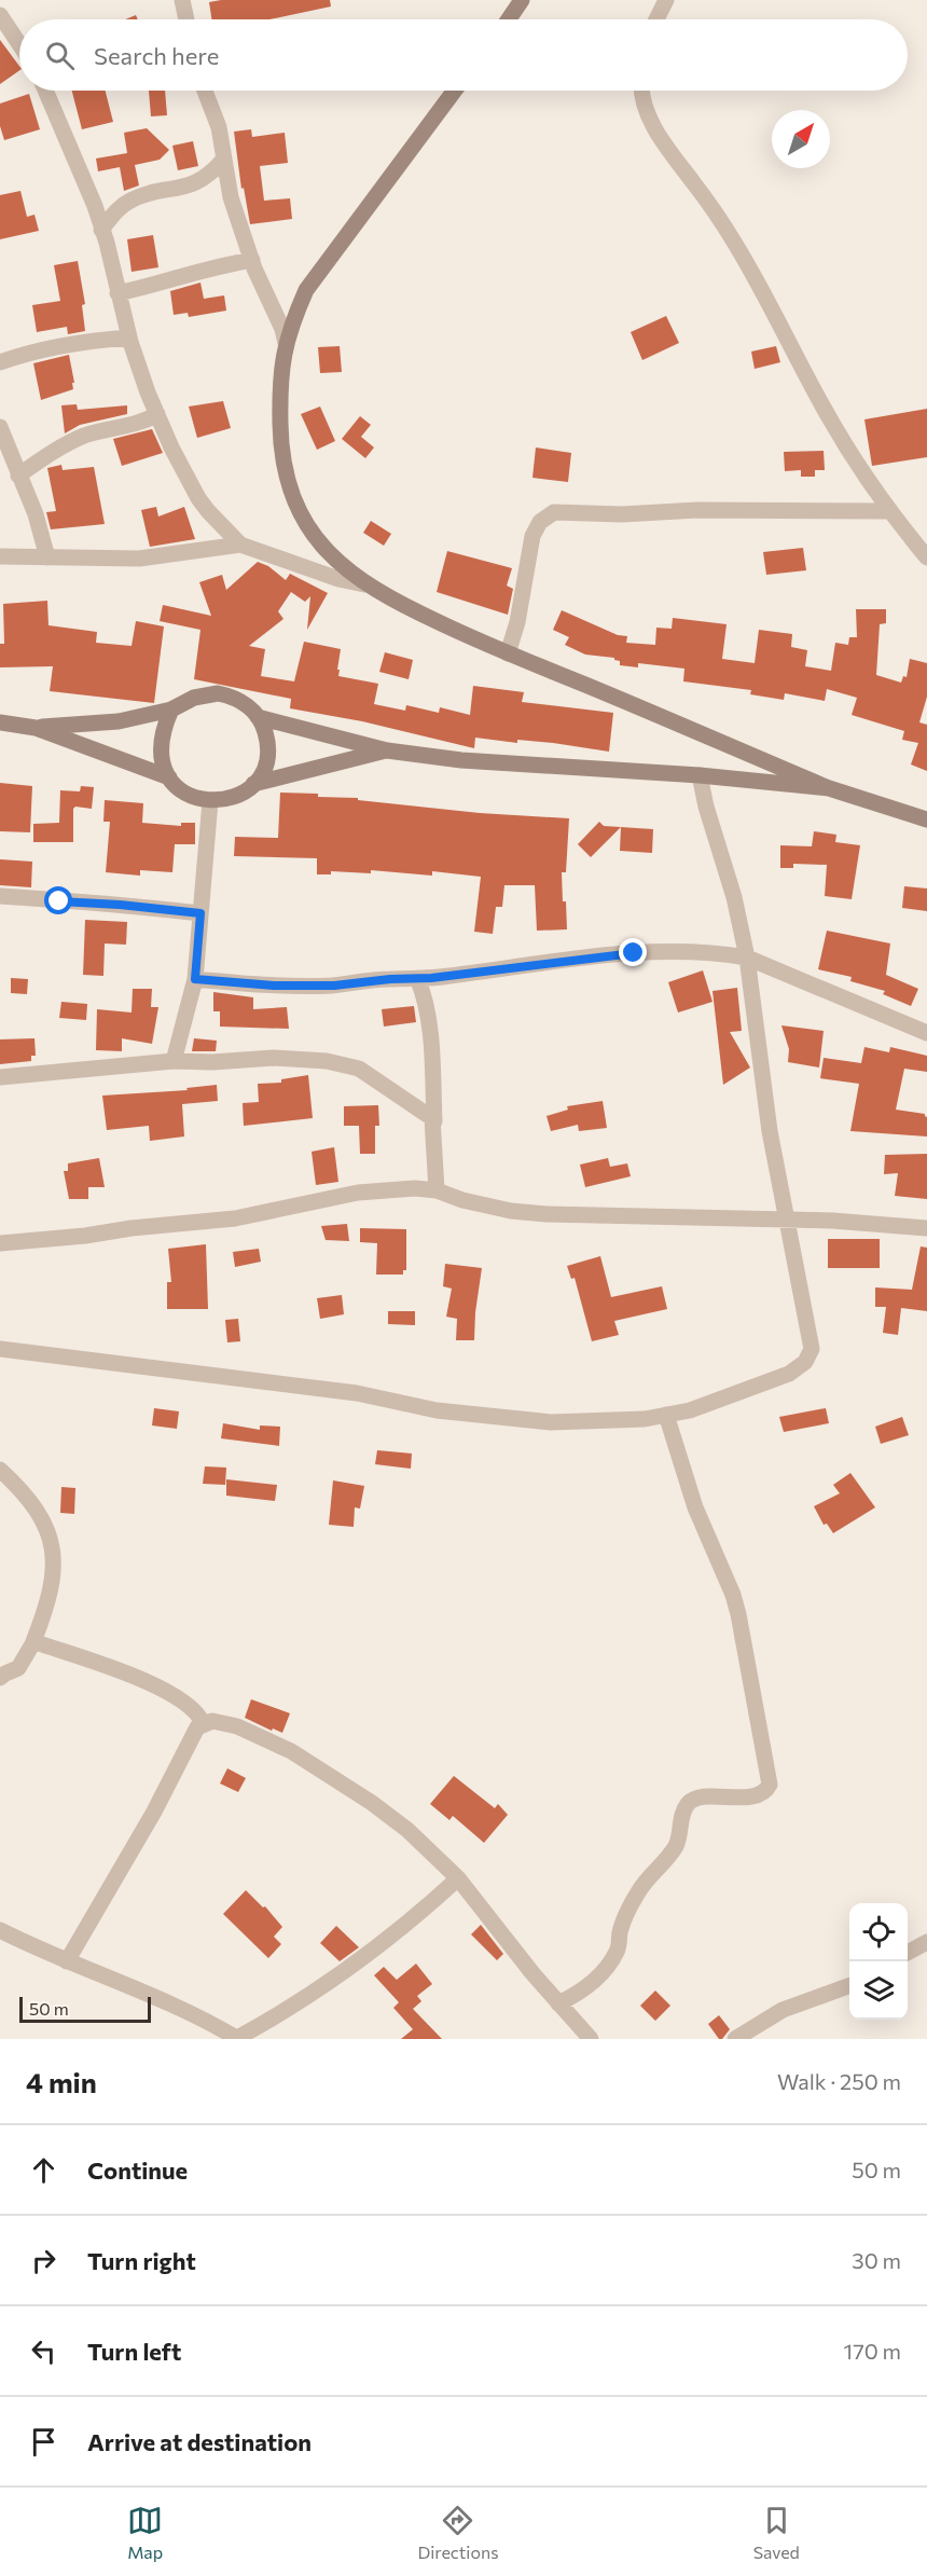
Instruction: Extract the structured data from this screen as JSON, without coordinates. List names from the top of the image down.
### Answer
{
  "scale_bar": "50 m",
  "north": "top right",
  "page": {
    "search": "Search here",
    "scale": "50 m",
    "heading": ["4 min", "Walk · 250 m"],
    "list": [
      ["Continue", "50 m"],
      ["Turn right", "30 m"],
      ["Turn left", "170 m"],
      "Arrive at destination"
    ],
    "nav": ["Map", "Directions", "Saved"]
  }
}
